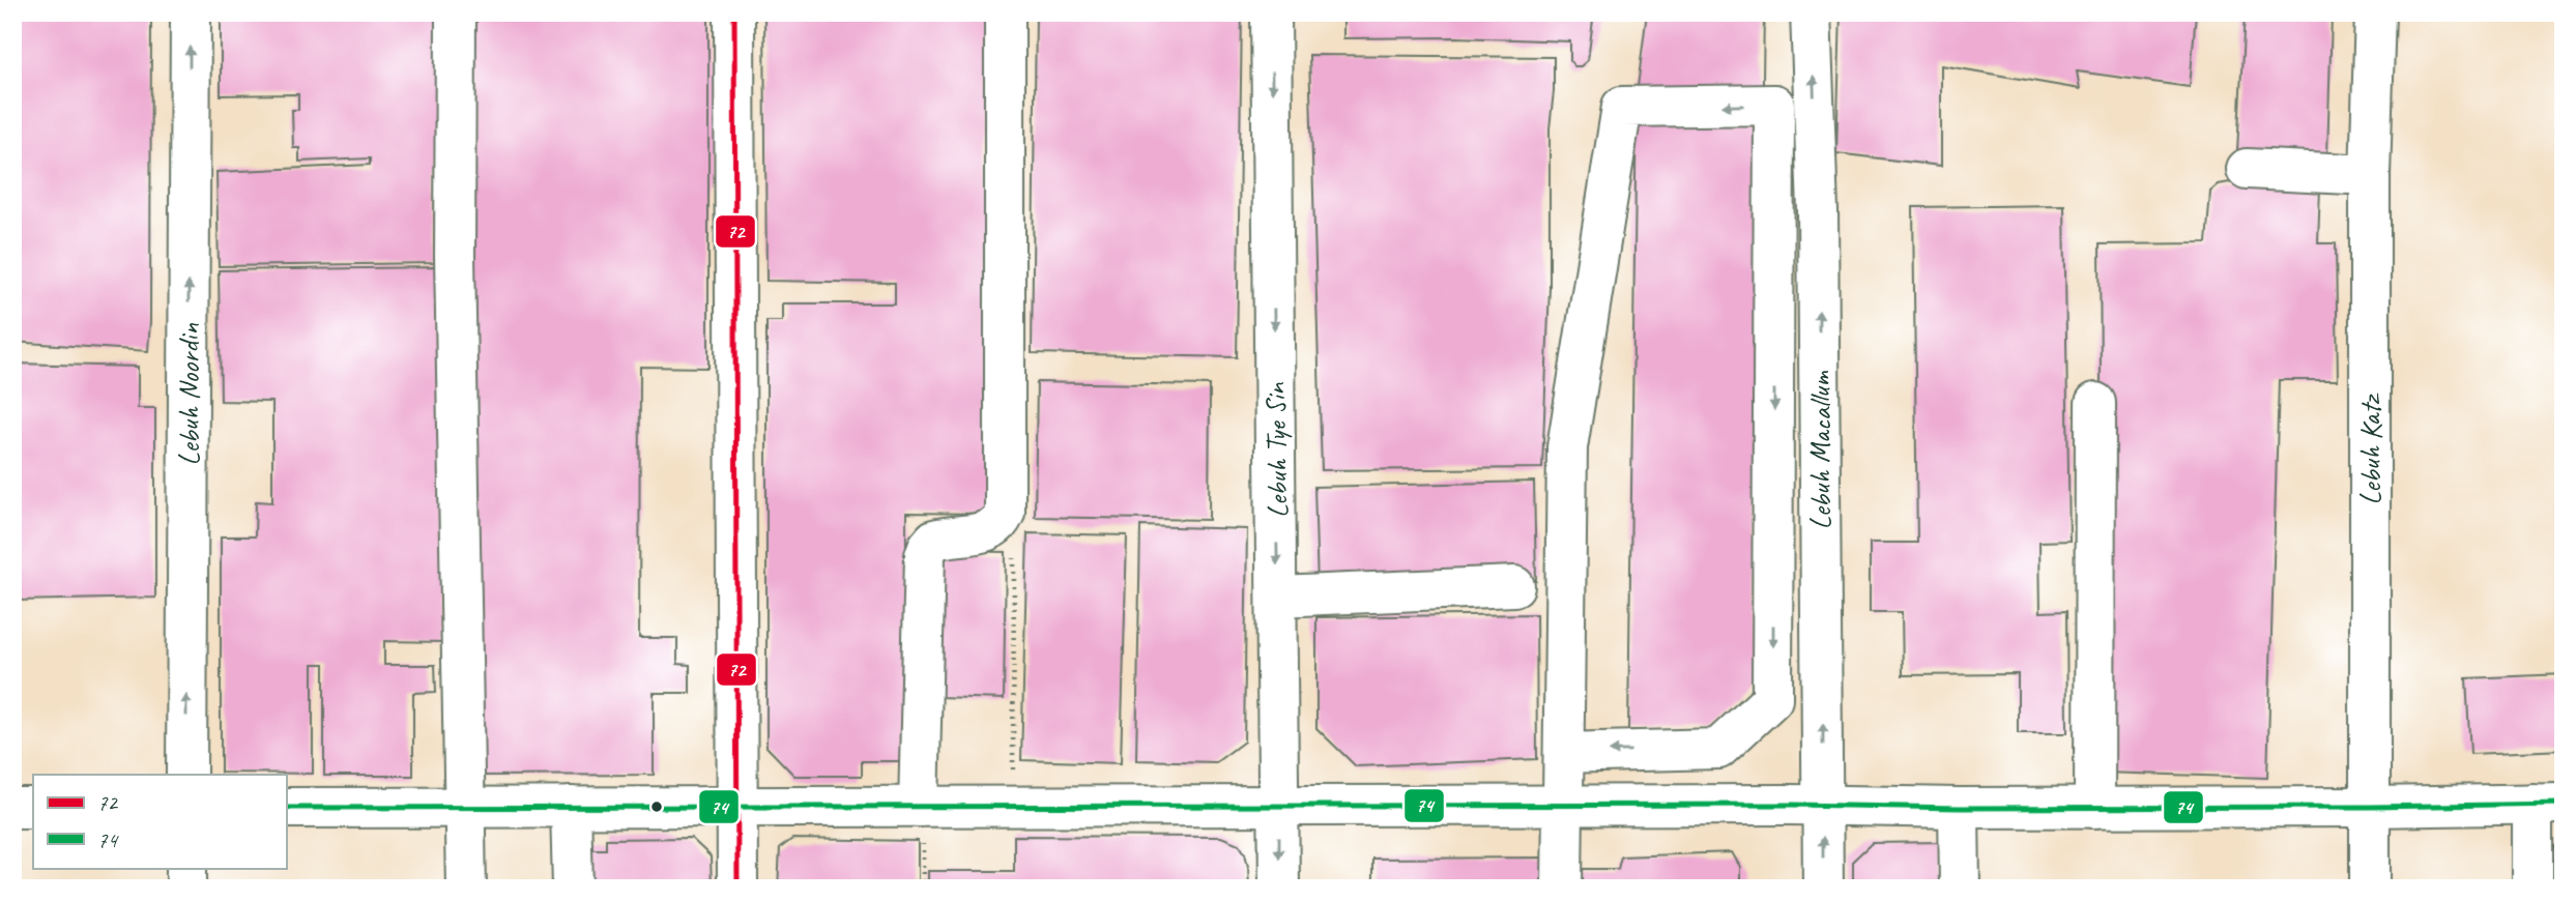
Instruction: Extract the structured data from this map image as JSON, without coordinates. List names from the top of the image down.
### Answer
{
  "streets": {
    "street": [
      "Lebuh Noordin",
      "Lebuh Tye Sin",
      "Lebuh Macallum",
      "Lebuh Katz"
    ]
  },
  "lines": ["transit line 72", "transit line 74"],
  "legend": ["72", "74"]
}
